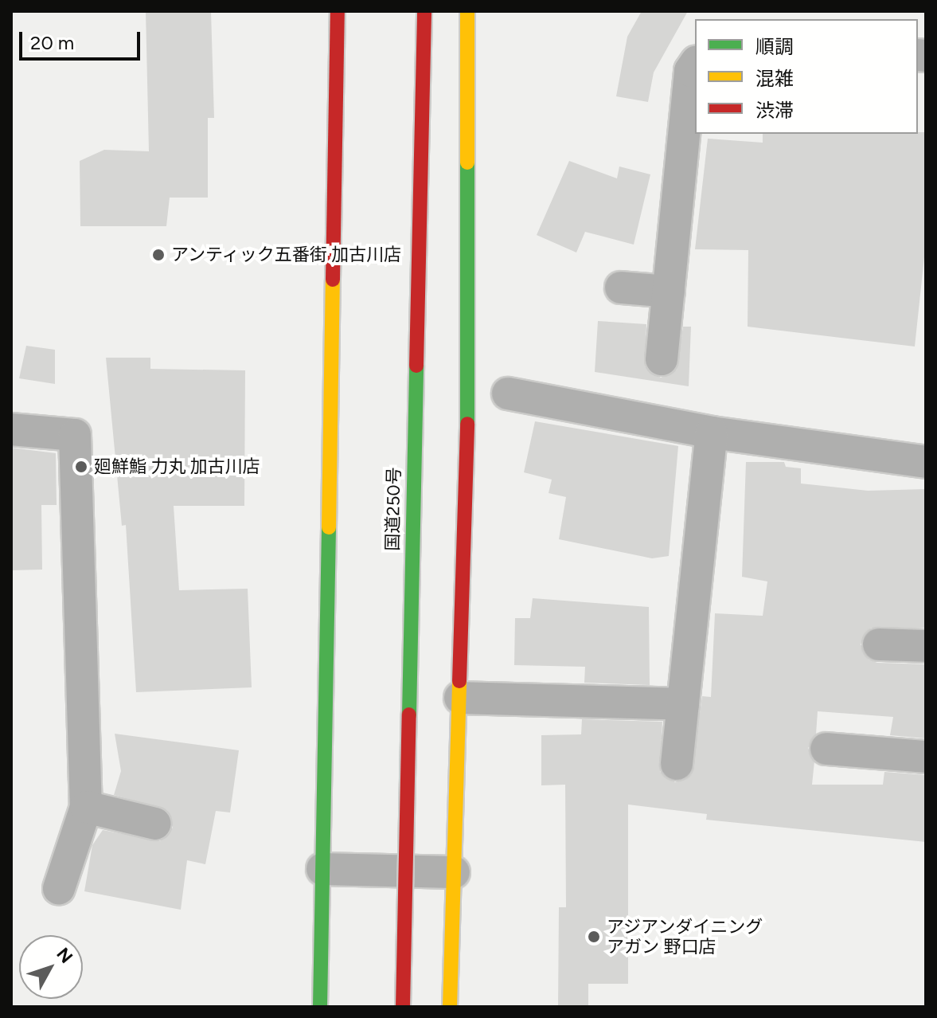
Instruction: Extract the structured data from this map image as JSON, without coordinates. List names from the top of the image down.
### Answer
{
  "streets": {
    "main road": ["国道250号"]
  },
  "places": ["アンティック五番街 加古川店", "廻鮮鮨 力丸 加古川店", "アジアンダイニング アガン 野口店"],
  "legend": ["順調", "混雑", "渋滞"],
  "scale_bar": "20 m",
  "north": "top right"
}
